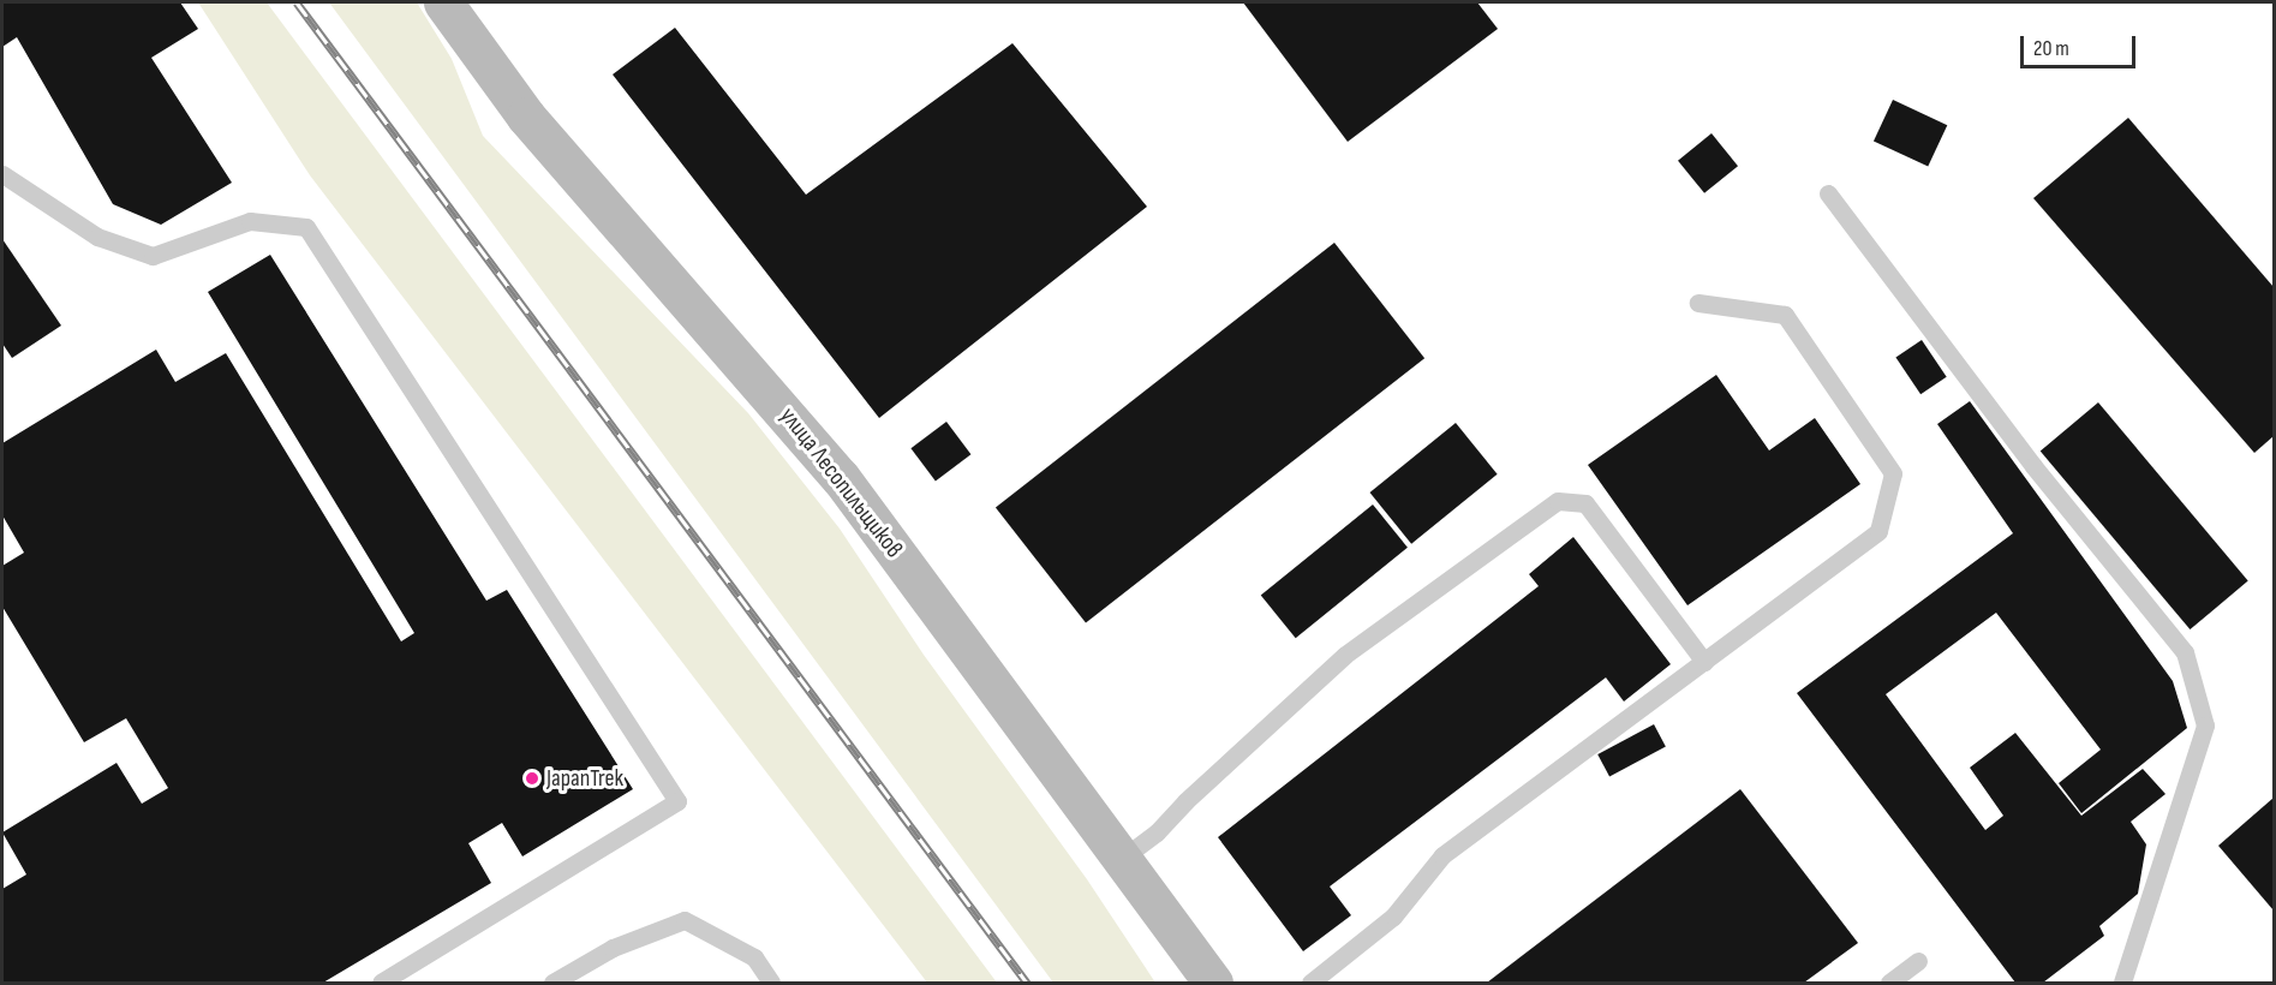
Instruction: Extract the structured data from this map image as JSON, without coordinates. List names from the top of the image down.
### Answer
{
  "streets": {
    "main road": ["улица Лесопильщиков"]
  },
  "places": ["JapanTrek"],
  "scale_bar": "20 m"
}
